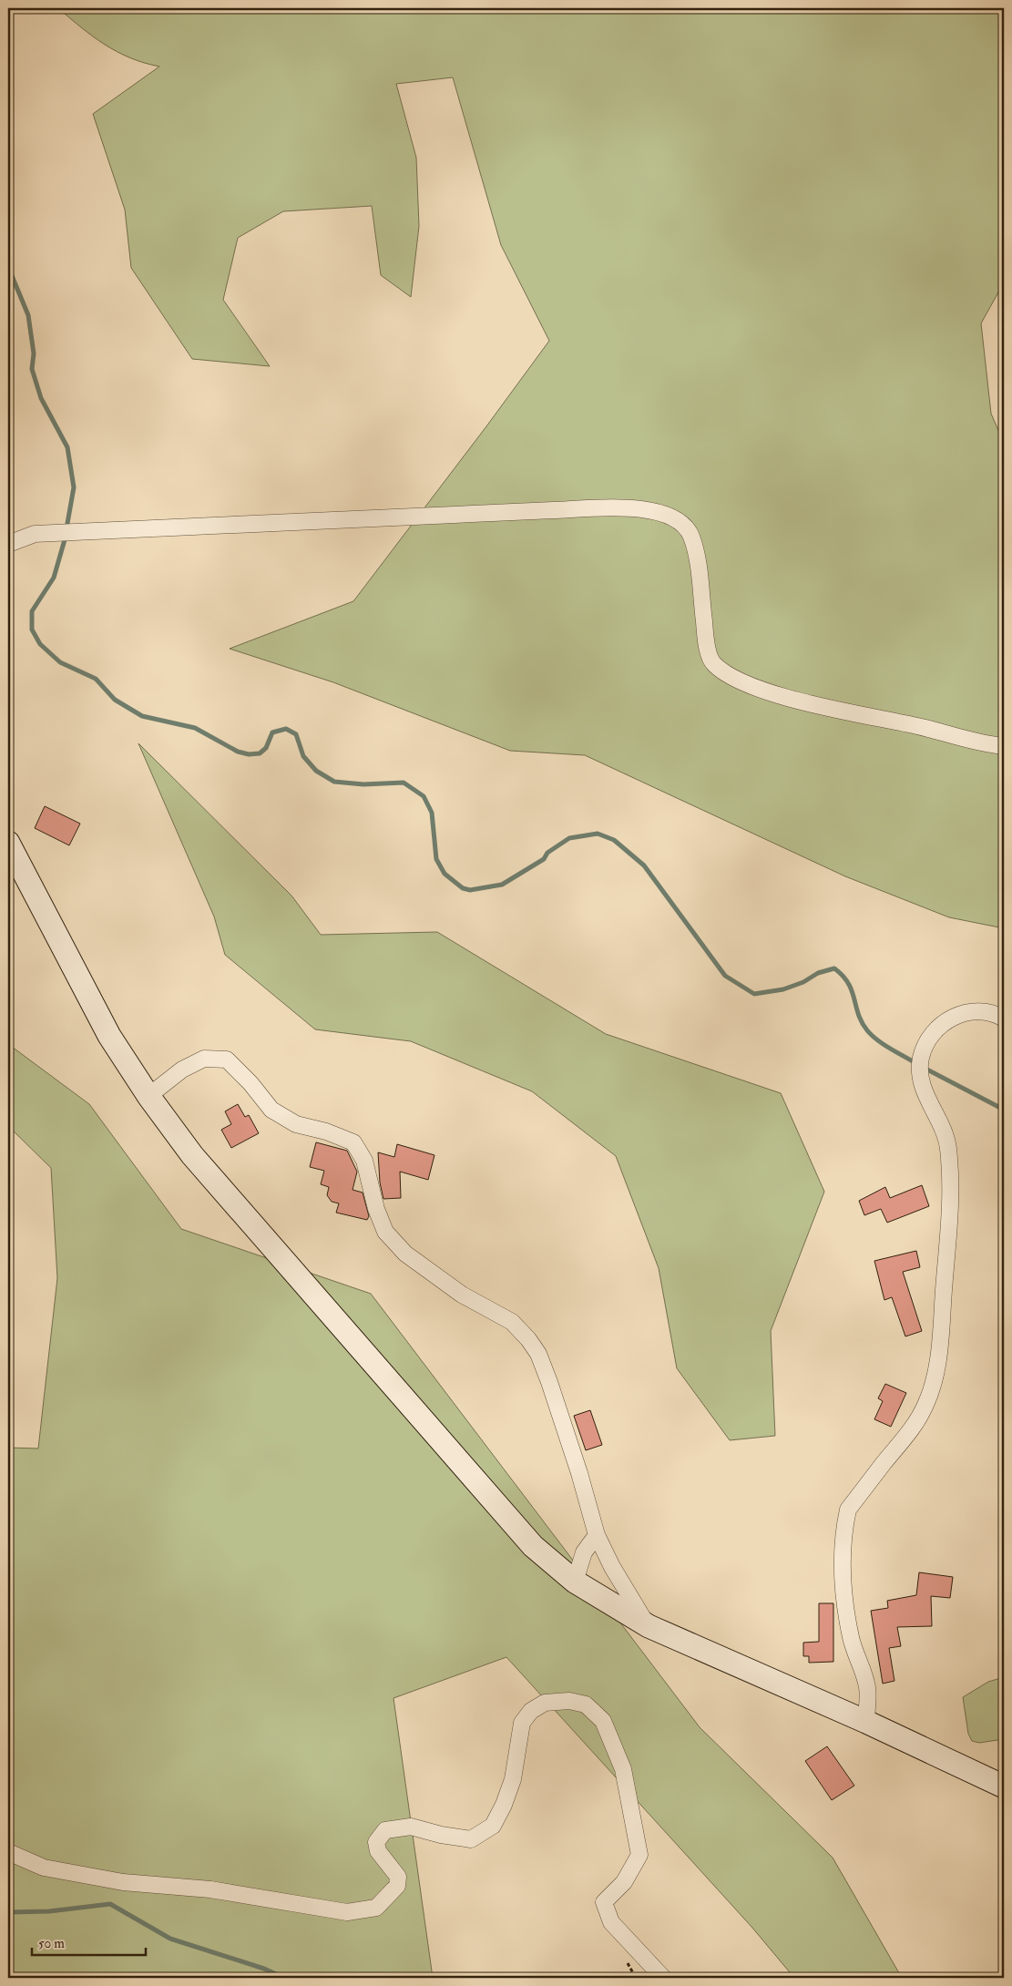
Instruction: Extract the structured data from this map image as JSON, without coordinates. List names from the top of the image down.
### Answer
{
  "scale_bar": "50 m"
}
